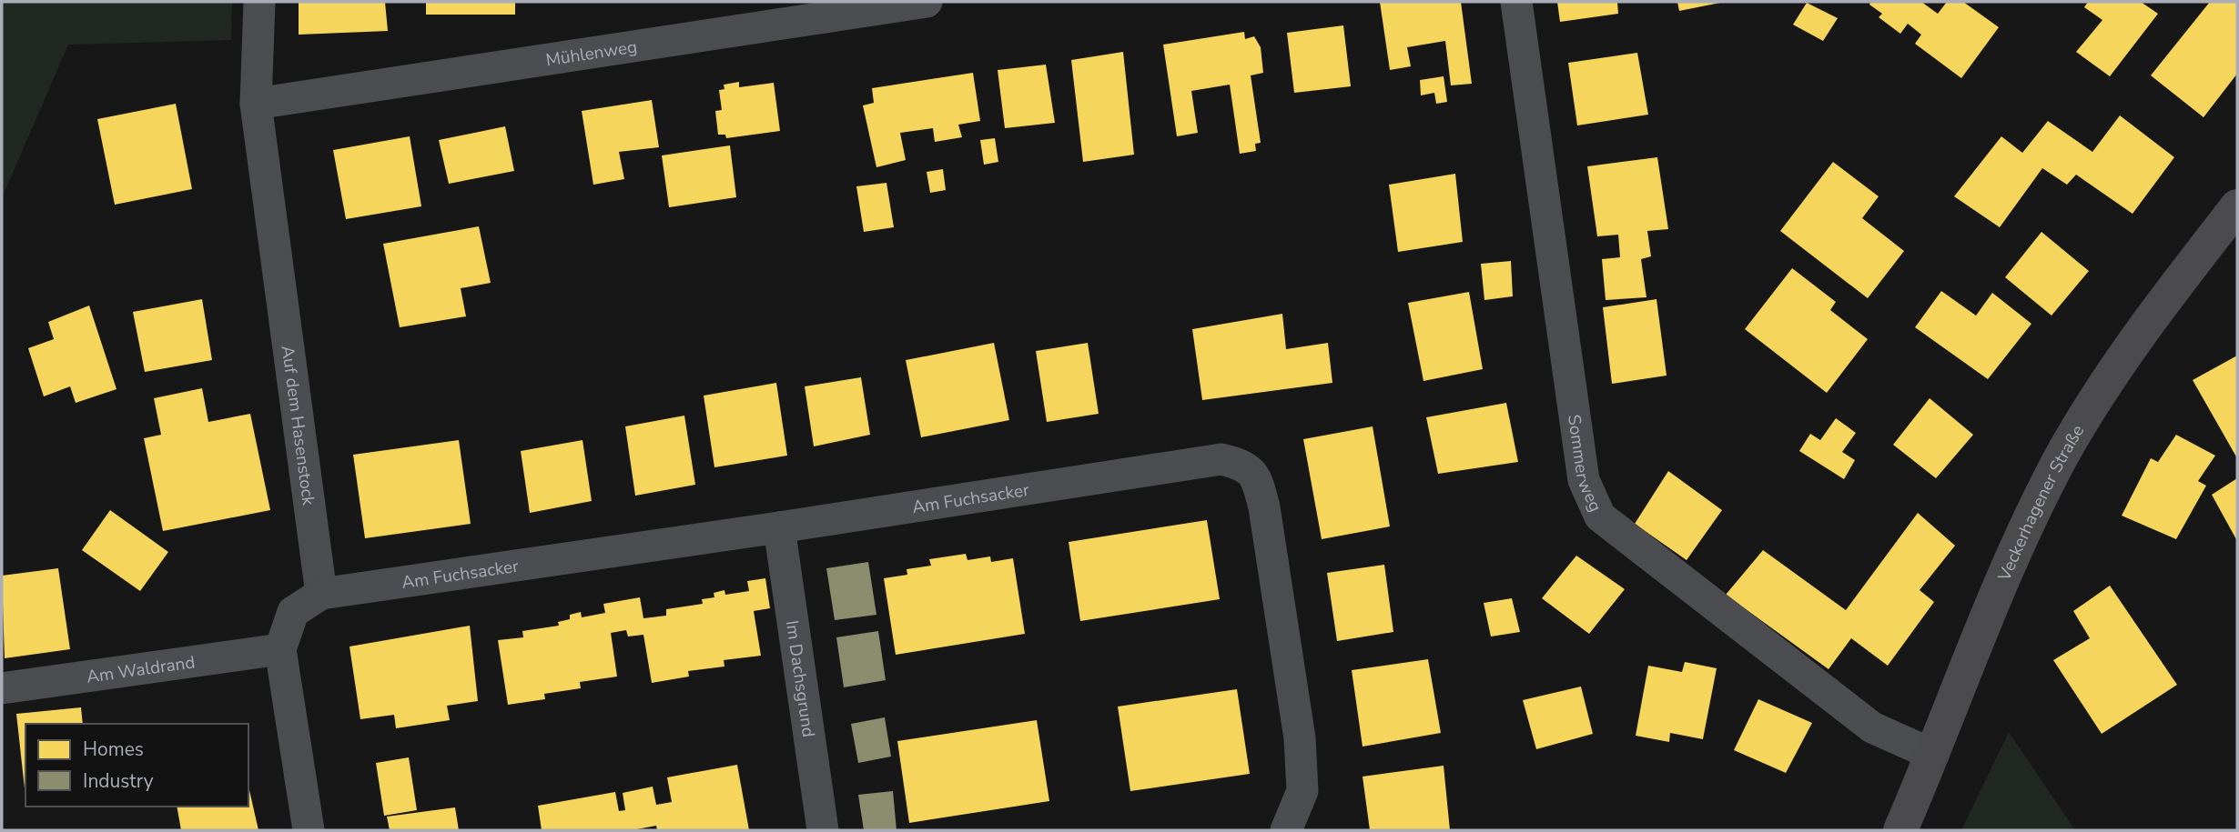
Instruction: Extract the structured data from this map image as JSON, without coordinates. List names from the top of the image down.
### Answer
{
  "streets": {
    "street": [
      "Mühlenweg",
      "Auf dem Hasenstock",
      "Sommerweg",
      "Am Fuchsacker",
      "Veckerhagener Straße",
      "Am Waldrand",
      "Im Dachsgrund"
    ]
  },
  "crossings": [
    ["Mühlenweg", "Auf dem Hasenstock"],
    ["Auf dem Hasenstock", "Am Fuchsacker"],
    ["Sommerweg", "Veckerhagener Straße"],
    ["Am Fuchsacker", "Im Dachsgrund"]
  ],
  "legend": ["Homes", "Industry"]
}
